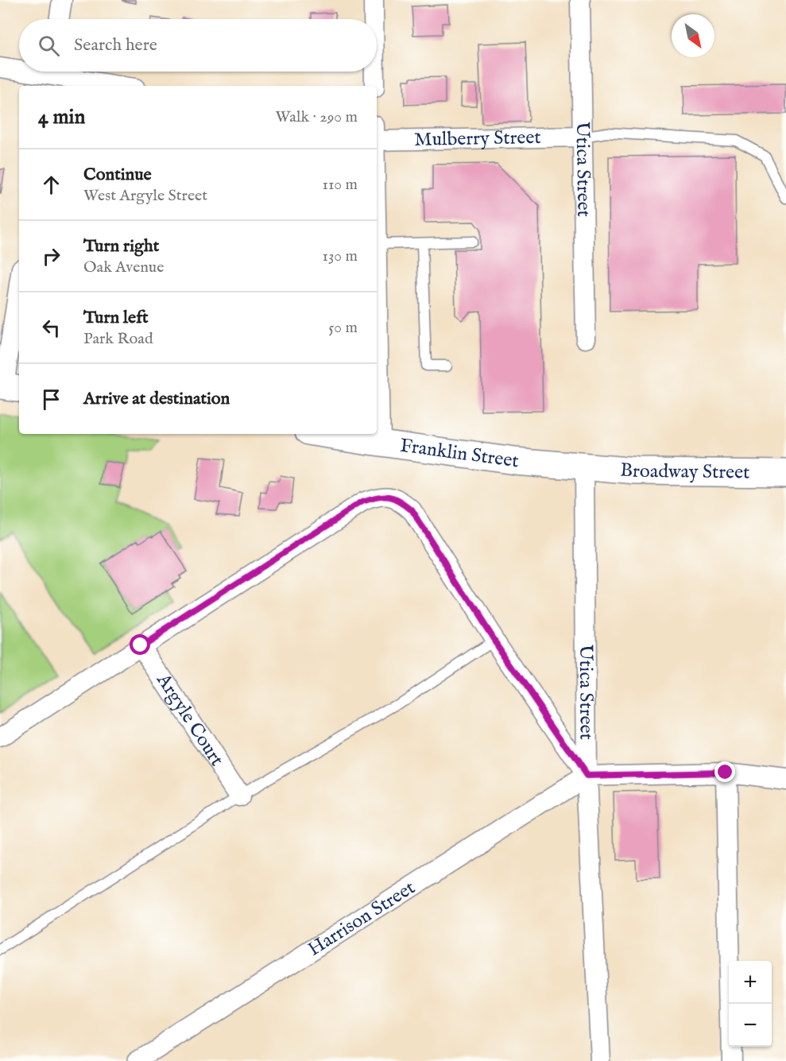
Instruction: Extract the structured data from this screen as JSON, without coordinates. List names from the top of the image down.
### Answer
{
  "streets": {
    "main road": ["Franklin Street", "Broadway Street"],
    "street": [
      "Mulberry Street",
      "Utica Street",
      "Argyle Court",
      "Harrison Street"
    ]
  },
  "crossings": [
    ["Mulberry Street", "Utica Street"],
    ["Utica Street", "Franklin Street"],
    ["Utica Street", "Broadway Street"],
    ["Utica Street", "Harrison Street"],
    ["Franklin Street", "Broadway Street"]
  ],
  "north": "bottom right",
  "page": {
    "search": "Search here",
    "heading": ["4 min", "Walk · 290 m"],
    "list": [
      ["Continue", "West Argyle Street", "110 m"],
      ["Turn right", "Oak Avenue", "130 m"],
      ["Turn left", "Park Road", "50 m"],
      "Arrive at destination"
    ],
    "map_buttons": ["+", "−"]
  }
}
